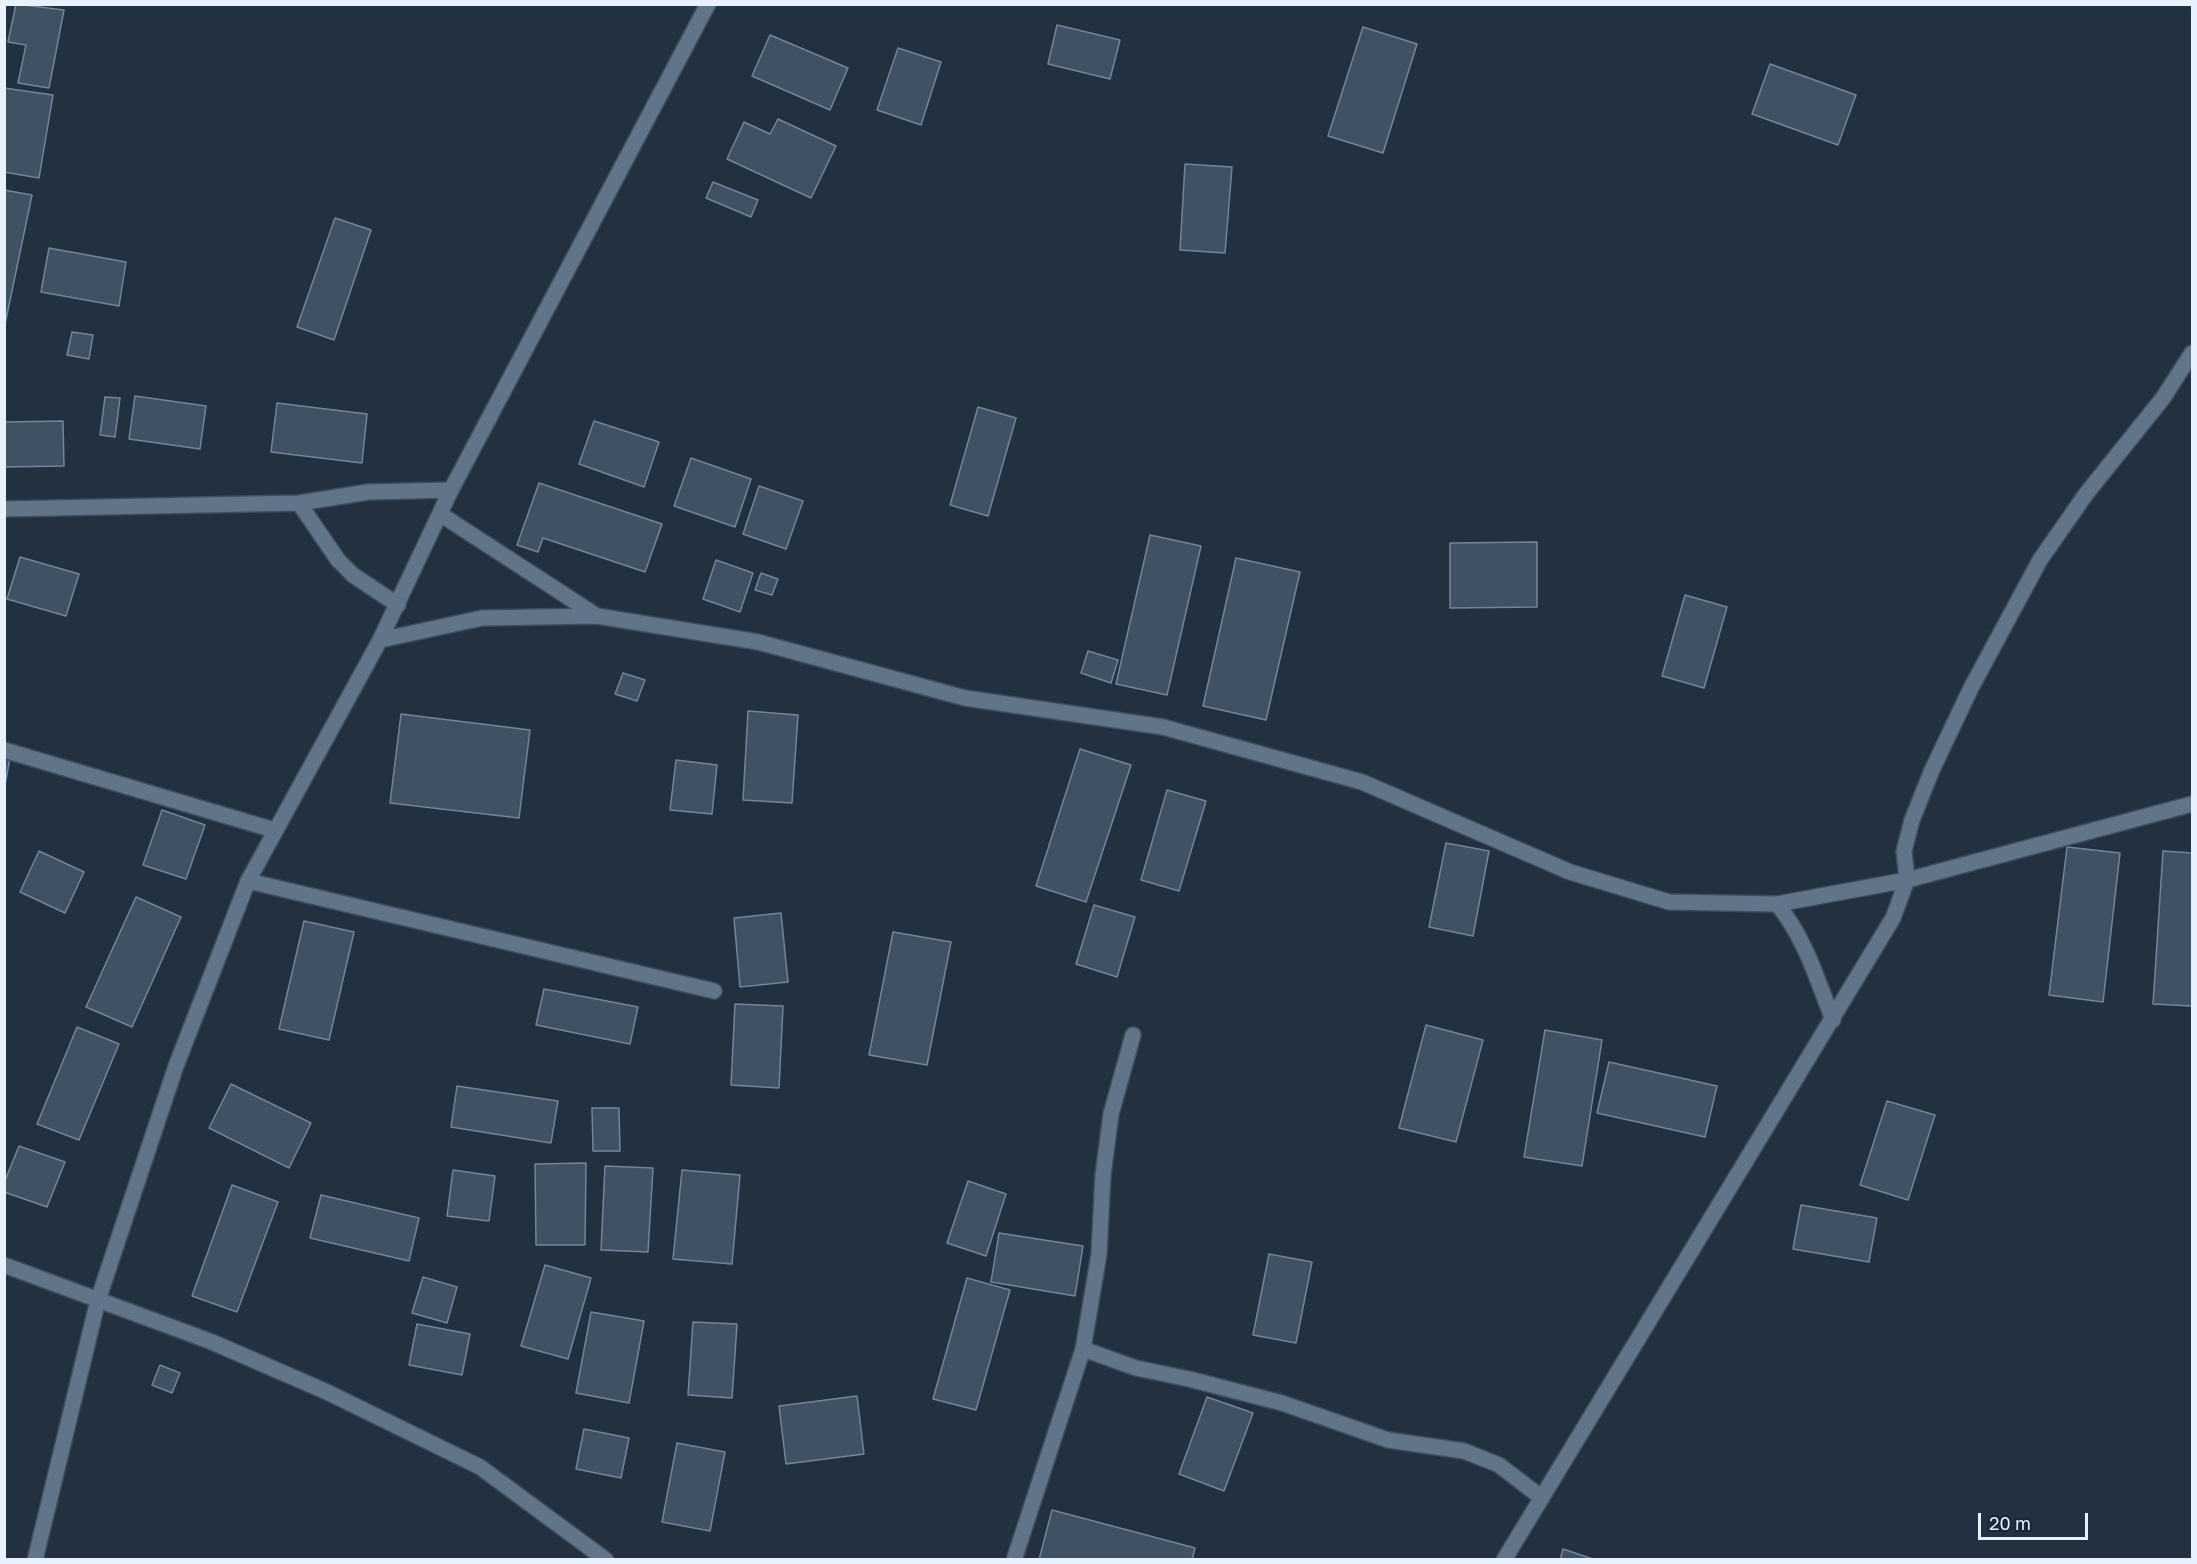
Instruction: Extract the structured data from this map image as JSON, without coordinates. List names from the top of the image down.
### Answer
{
  "scale_bar": "20 m"
}
